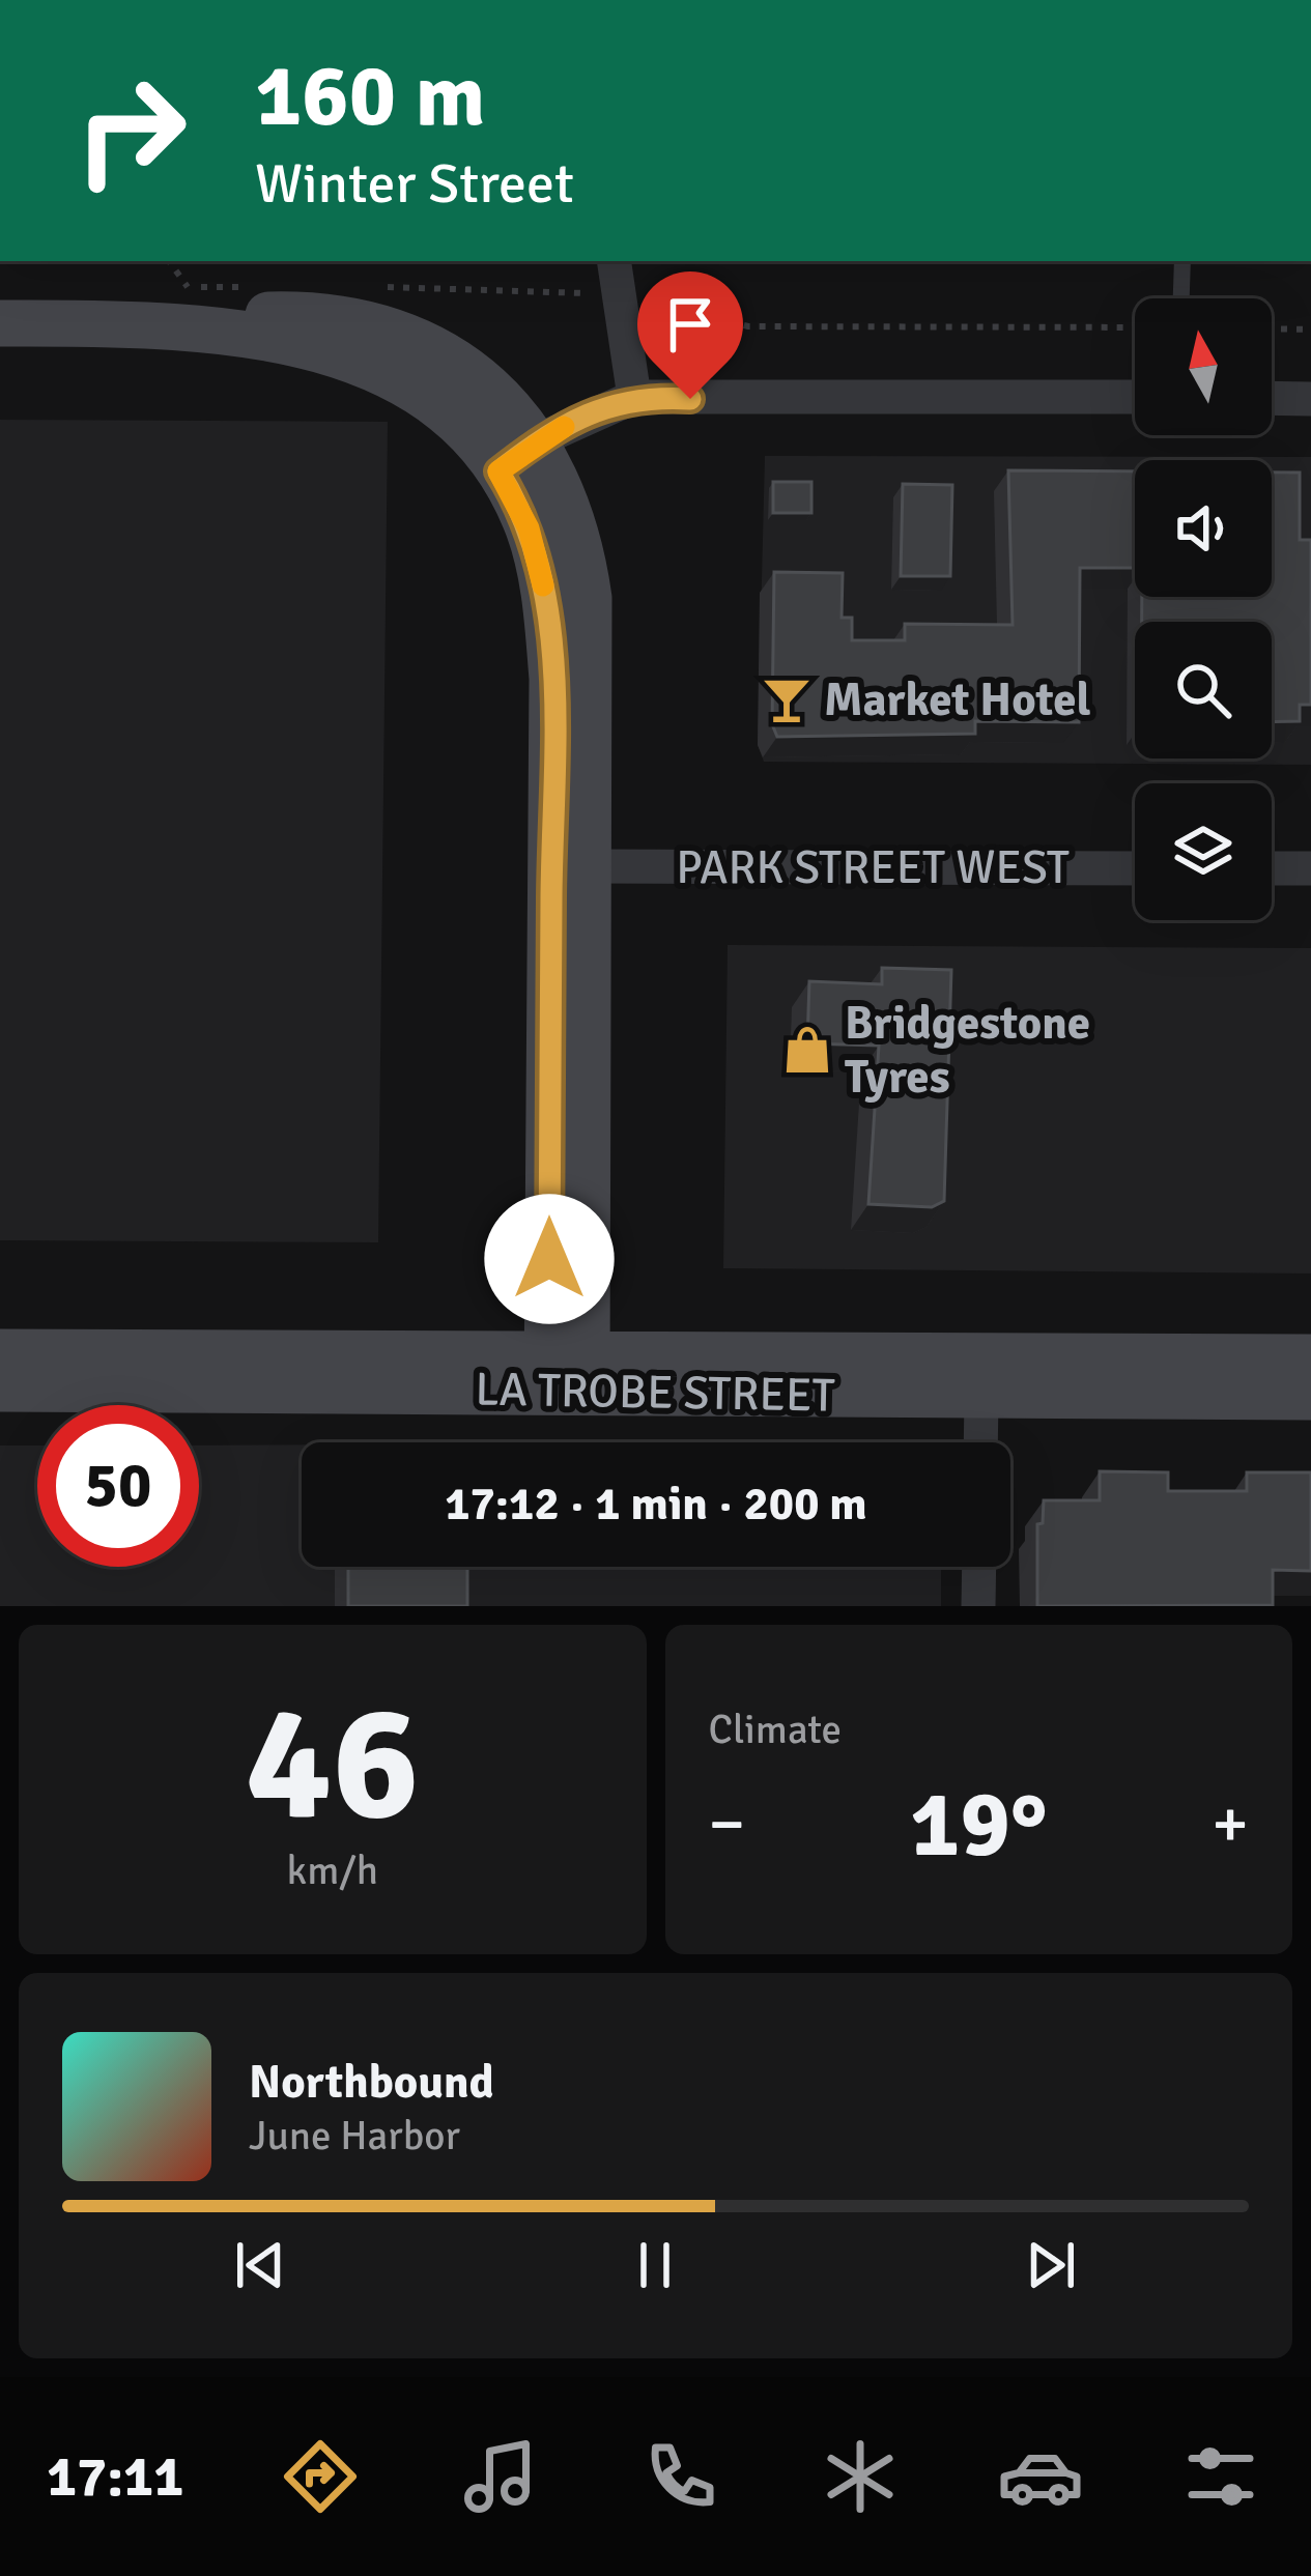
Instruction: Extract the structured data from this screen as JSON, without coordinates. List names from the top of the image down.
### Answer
{
  "streets": {
    "main road": ["LA TROBE STREET"],
    "street": ["PARK STREET WEST"]
  },
  "places": {
    "bar": ["Market Hotel"],
    "shop": ["Bridgestone Tyres"]
  },
  "north": "top",
  "page": {
    "turn": ["160 m", "Winter Street"],
    "limit": "50",
    "trip": "17:12 · 1 min · 200 m",
    "tile": [
      ["46", "km/h"],
      "Climate"
    ],
    "heat": ["−", "19°", "+"],
    "song": ["Northbound", "June Harbor"],
    "tabs": "17:11"
  }
}
